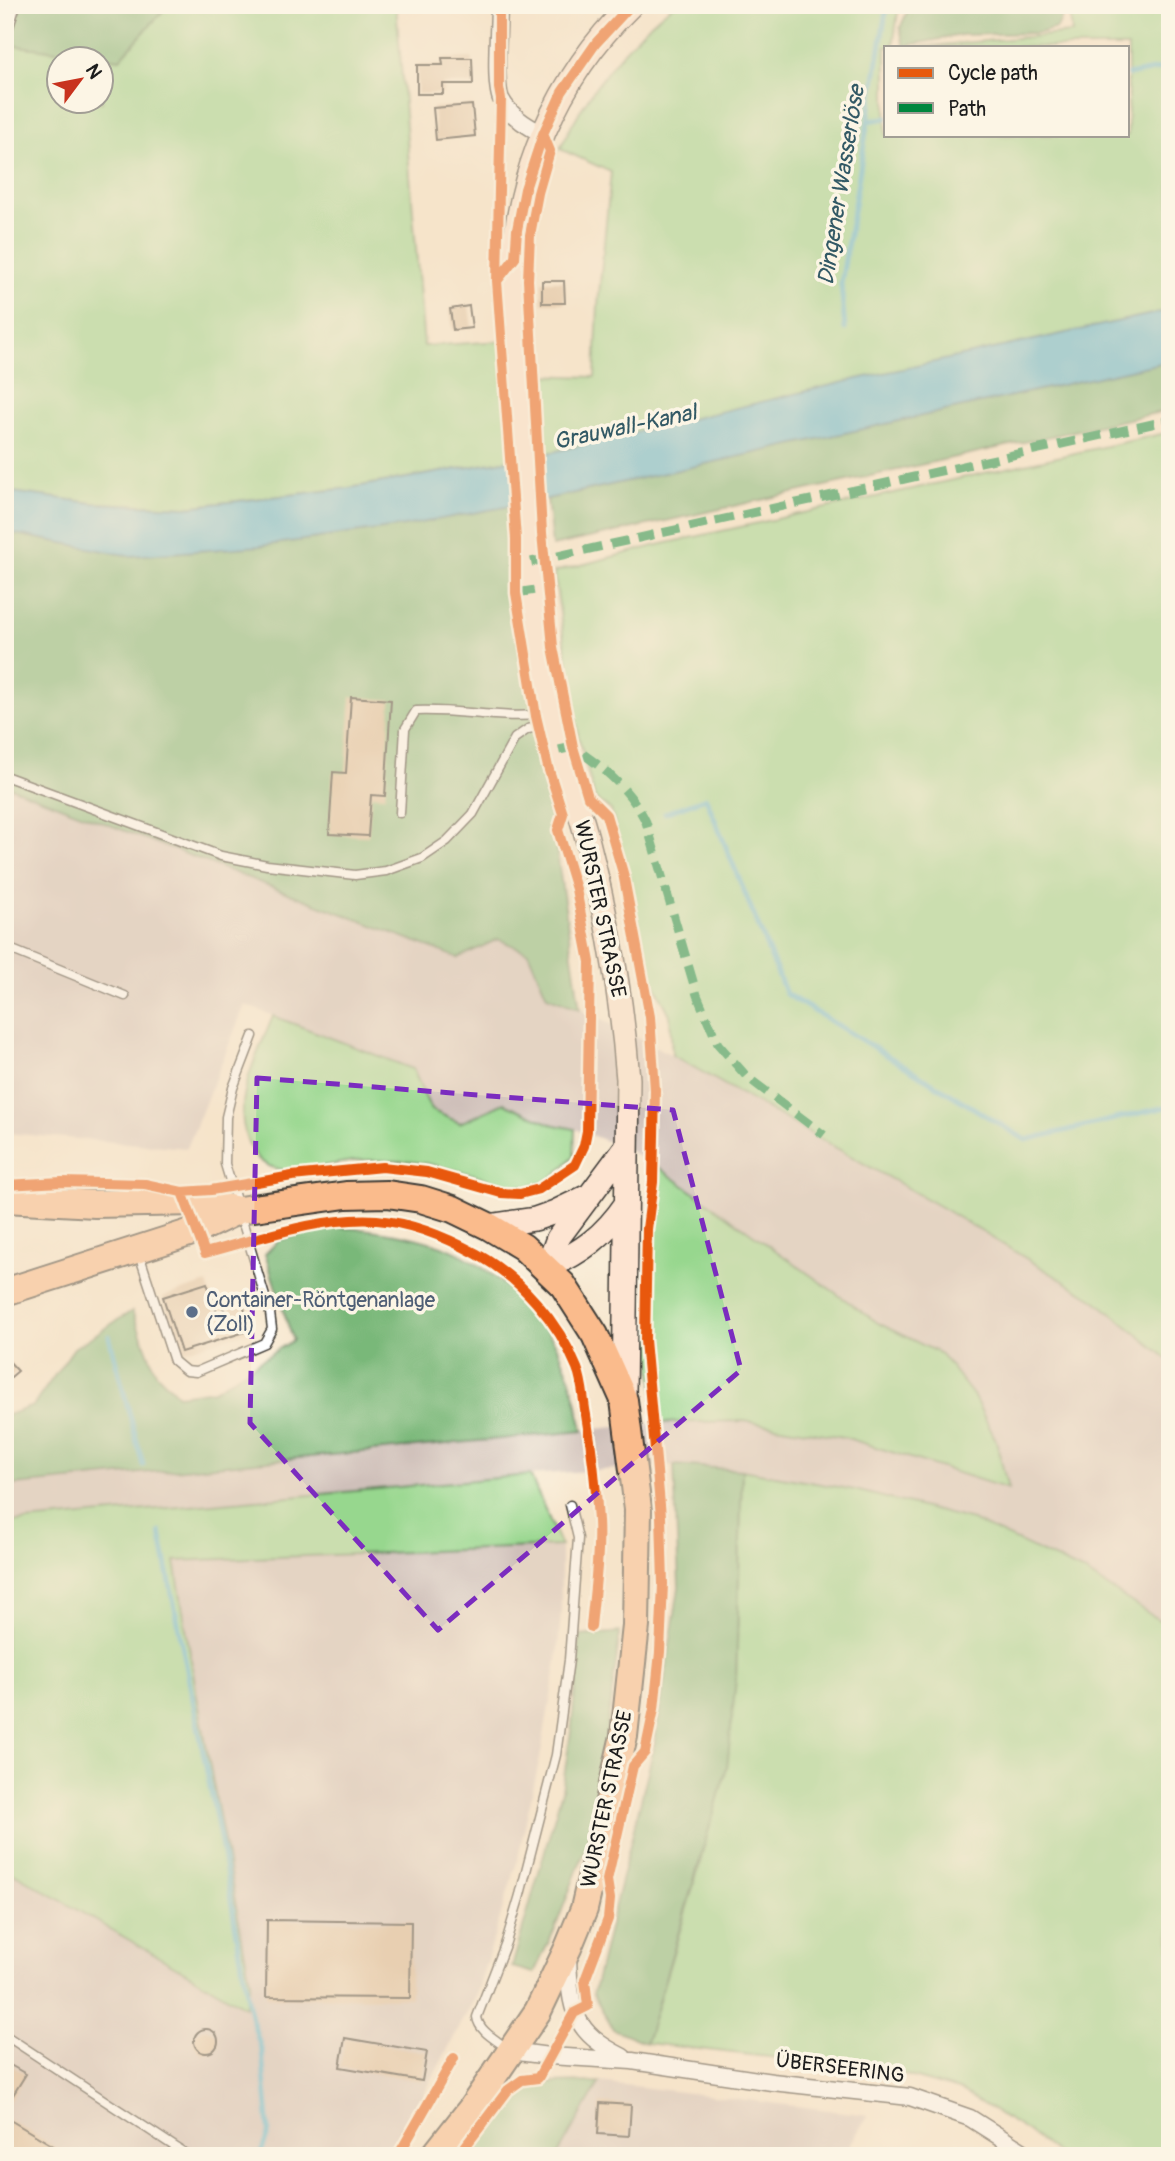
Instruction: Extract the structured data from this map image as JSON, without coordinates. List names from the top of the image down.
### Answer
{
  "streets": {
    "main road": ["WURSTER STRASSE"],
    "street": ["ÜBERSEERING"]
  },
  "crossings": [
    ["WURSTER STRASSE", "ÜBERSEERING"]
  ],
  "water": ["Dingener Wasserlöse", "Grauwall-Kanal"],
  "places": ["Container-Röntgenanlage (Zoll)"],
  "legend": ["Cycle path", "Path"],
  "north": "top right"
}
